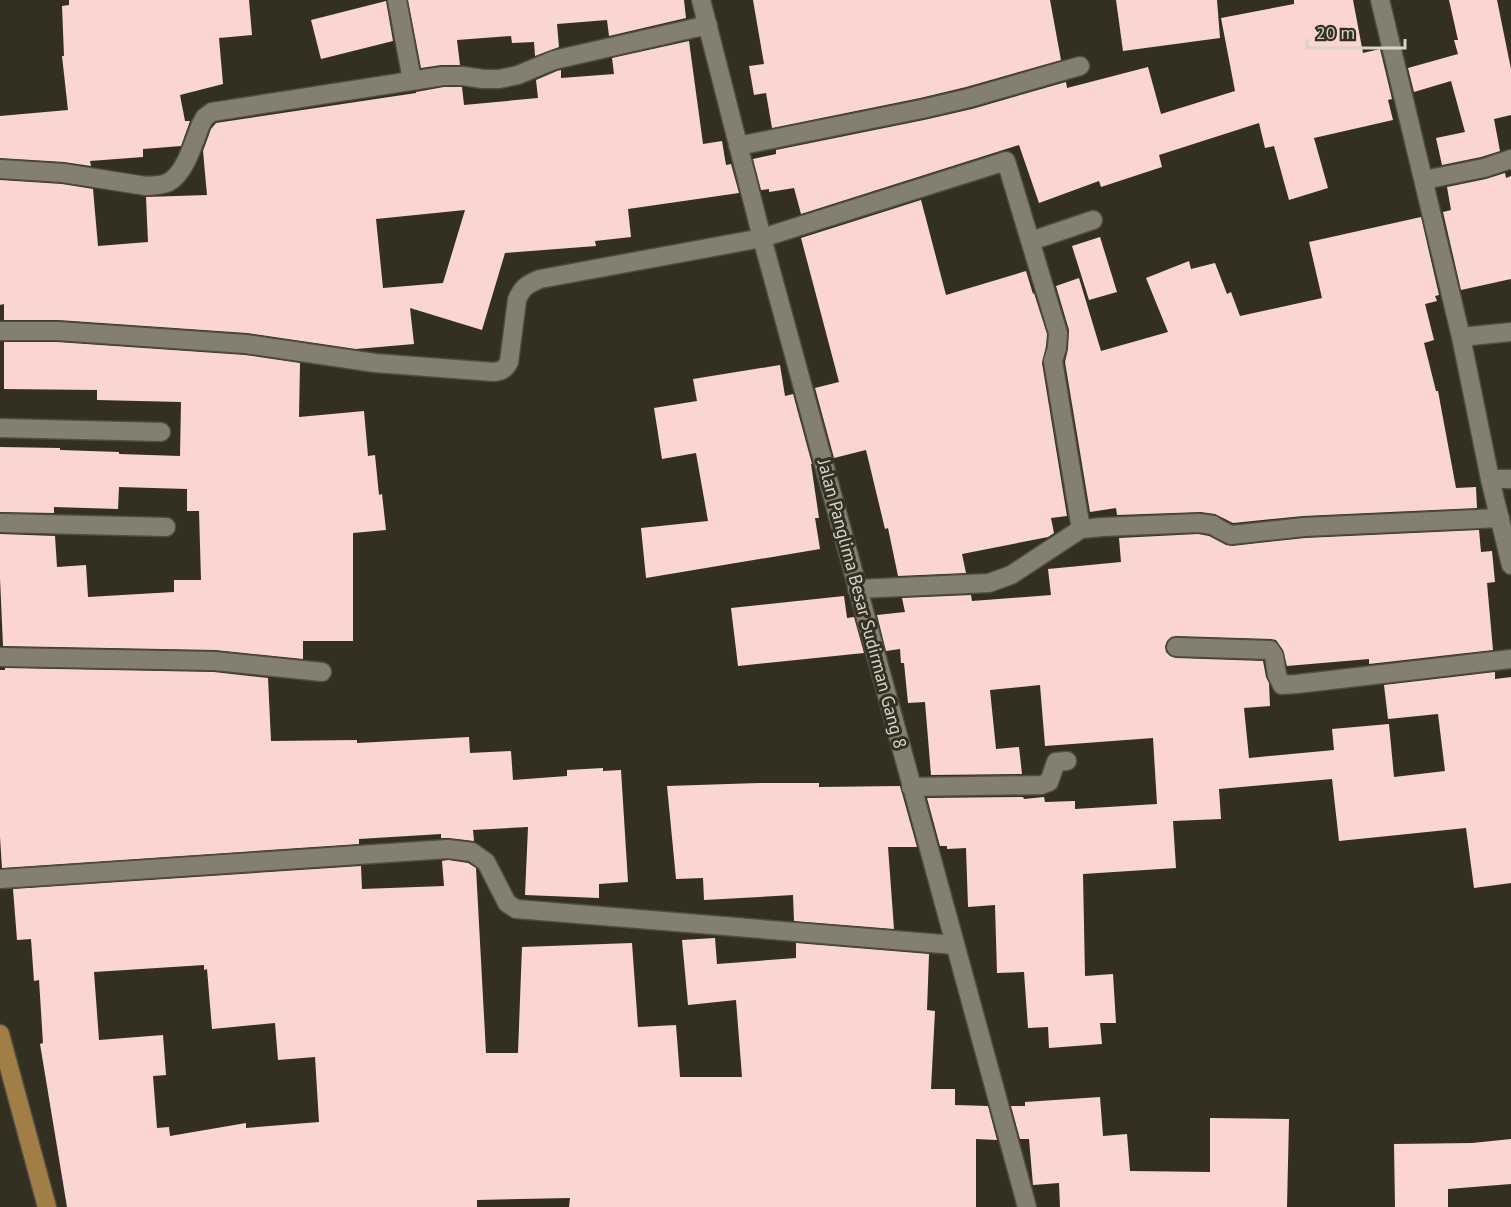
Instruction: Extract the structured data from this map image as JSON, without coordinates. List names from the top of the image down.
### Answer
{
  "streets": {
    "street": ["Jalan Panglima Besar Sudirman Gang 8"]
  },
  "scale_bar": "20 m"
}
